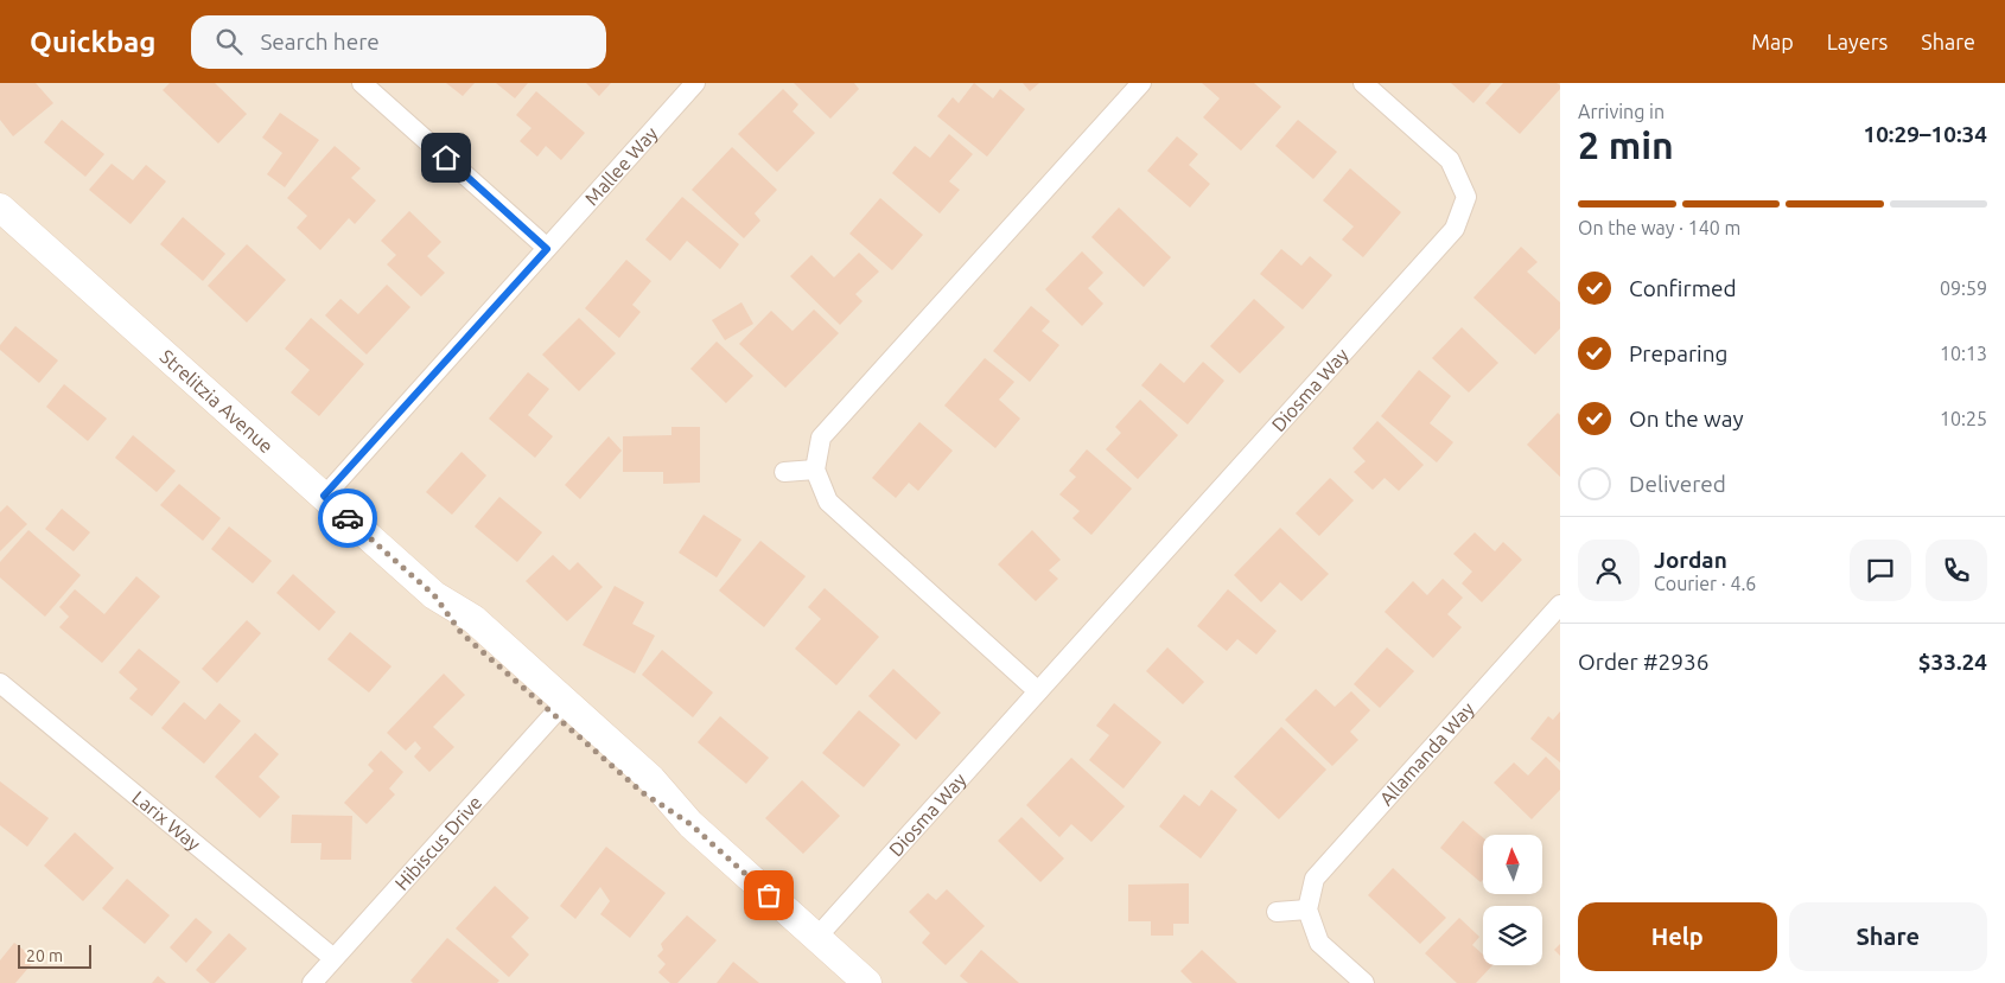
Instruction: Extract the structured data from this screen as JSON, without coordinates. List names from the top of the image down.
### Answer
{
  "streets": {
    "street": [
      "Mallee Way",
      "Diosma Way",
      "Strelitzia Avenue",
      "Allamanda Way",
      "Larix Way",
      "Hibiscus Drive"
    ]
  },
  "crossings": [
    ["Mallee Way", "Strelitzia Avenue"],
    ["Diosma Way", "Strelitzia Avenue"],
    ["Strelitzia Avenue", "Hibiscus Drive"],
    ["Larix Way", "Hibiscus Drive"]
  ],
  "scale_bar": "20 m",
  "north": "top",
  "page": {
    "header": "Quickbag",
    "search": "Search here",
    "nav": ["Map", "Layers", "Share"],
    "heading": ["2 min", "Arriving in", "10:29–10:34"],
    "panel": [
      "Jordan",
      "Courier · 4.6",
      "Order #2936",
      "$33.24"
    ],
    "bar": "On the way · 140 m",
    "list": [
      ["Confirmed", "09:59"],
      ["Preparing", "10:13"],
      ["On the way", "10:25"],
      "Delivered"
    ],
    "buttons": ["Help", "Share"],
    "scale": "20 m"
  }
}
